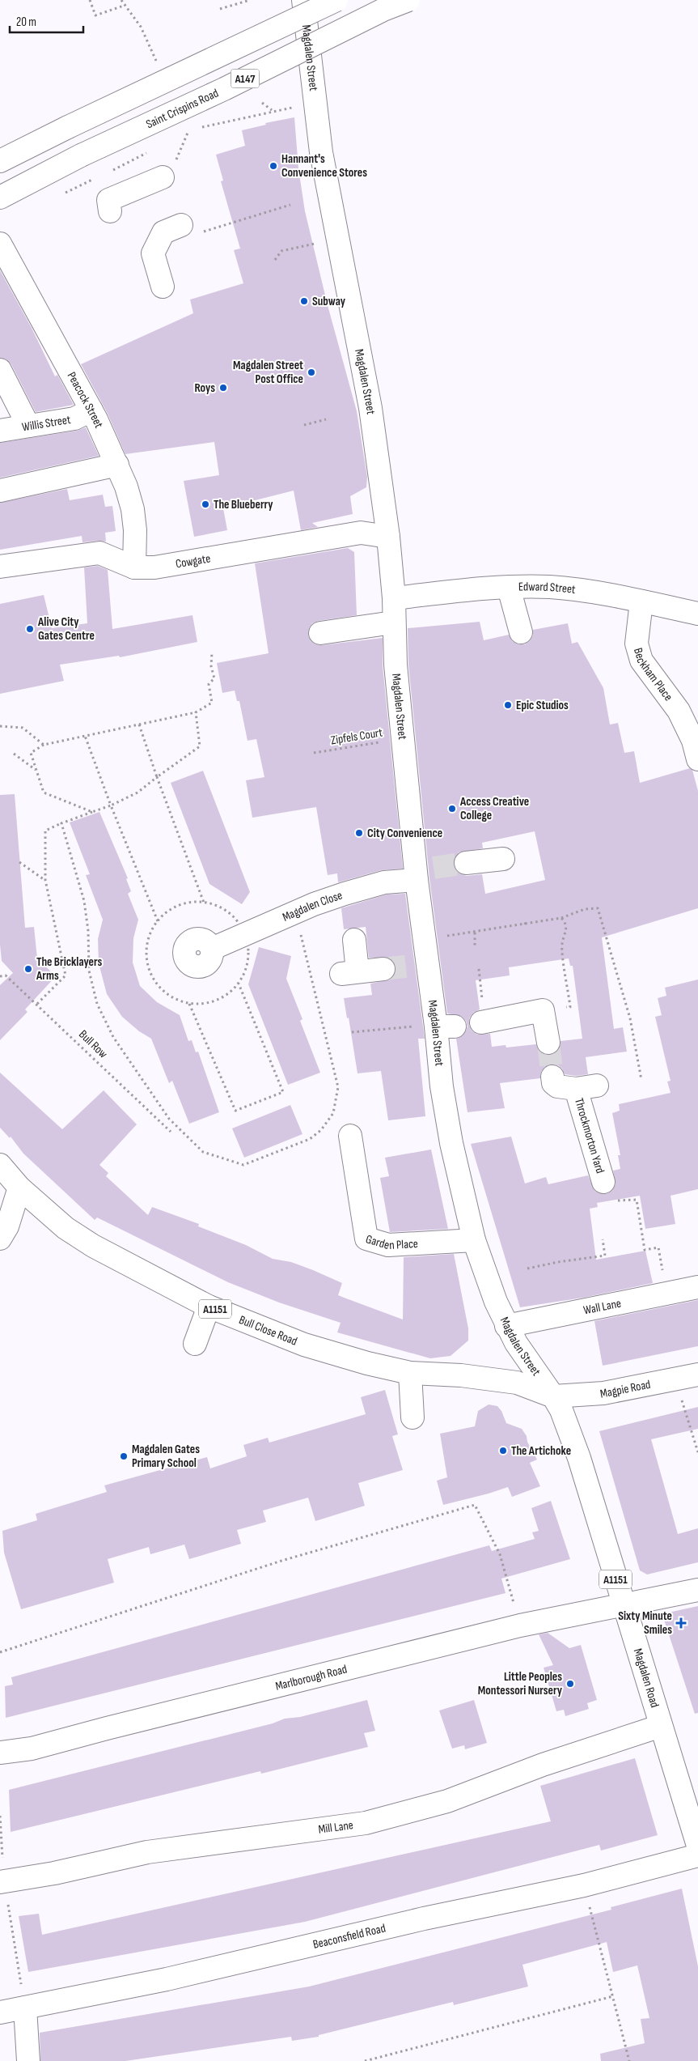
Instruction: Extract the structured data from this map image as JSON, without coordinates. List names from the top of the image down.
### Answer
{
  "streets": {
    "street": [
      "Magdalen Street",
      "A147",
      "Saint Crispins Road",
      "Peacock Street",
      "Willis Street",
      "Cowgate",
      "Edward Street",
      "Beckham Place",
      "Magdalen Close",
      "Throckmorton Yard",
      "Garden Place",
      "Wall Lane",
      "A1151",
      "Bull Close Road",
      "Magpie Road",
      "Marlborough Road",
      "Magdalen Road",
      "Mill Lane",
      "Beaconsfield Road"
    ],
    "path": ["Zipfels Court", "Bull Row"]
  },
  "crossings": [
    ["Magdalen Street", "Cowgate"],
    ["Magdalen Street", "Edward Street"],
    ["Magdalen Street", "Zipfels Court"],
    ["Magdalen Street", "Magdalen Close"],
    ["Magdalen Street", "Garden Place"],
    ["Magdalen Street", "Wall Lane"],
    ["Magdalen Street", "Bull Close Road"],
    ["Magdalen Street", "Magpie Road"],
    ["Magdalen Street", "Magdalen Road"],
    ["Peacock Street", "Willis Street"],
    ["Peacock Street", "Cowgate"],
    ["Edward Street", "Beckham Place"],
    ["Bull Close Road", "Magpie Road"],
    ["Bull Close Road", "Magdalen Road"],
    ["Magpie Road", "Magdalen Road"],
    ["Marlborough Road", "Magdalen Road"],
    ["Magdalen Road", "Mill Lane"]
  ],
  "places": {
    "other": [
      "Hannant's Convenience Stores",
      "Subway",
      "Magdalen Street Post Office",
      "Roys",
      "The Blueberry",
      "Alive City Gates Centre",
      "Epic Studios",
      "Access Creative College",
      "City Convenience",
      "The Bricklayers Arms",
      "The Artichoke",
      "Magdalen Gates Primary School",
      "Little Peoples Montessori Nursery"
    ],
    "health": ["Sixty Minute Smiles"]
  },
  "scale_bar": "20 m"
}
